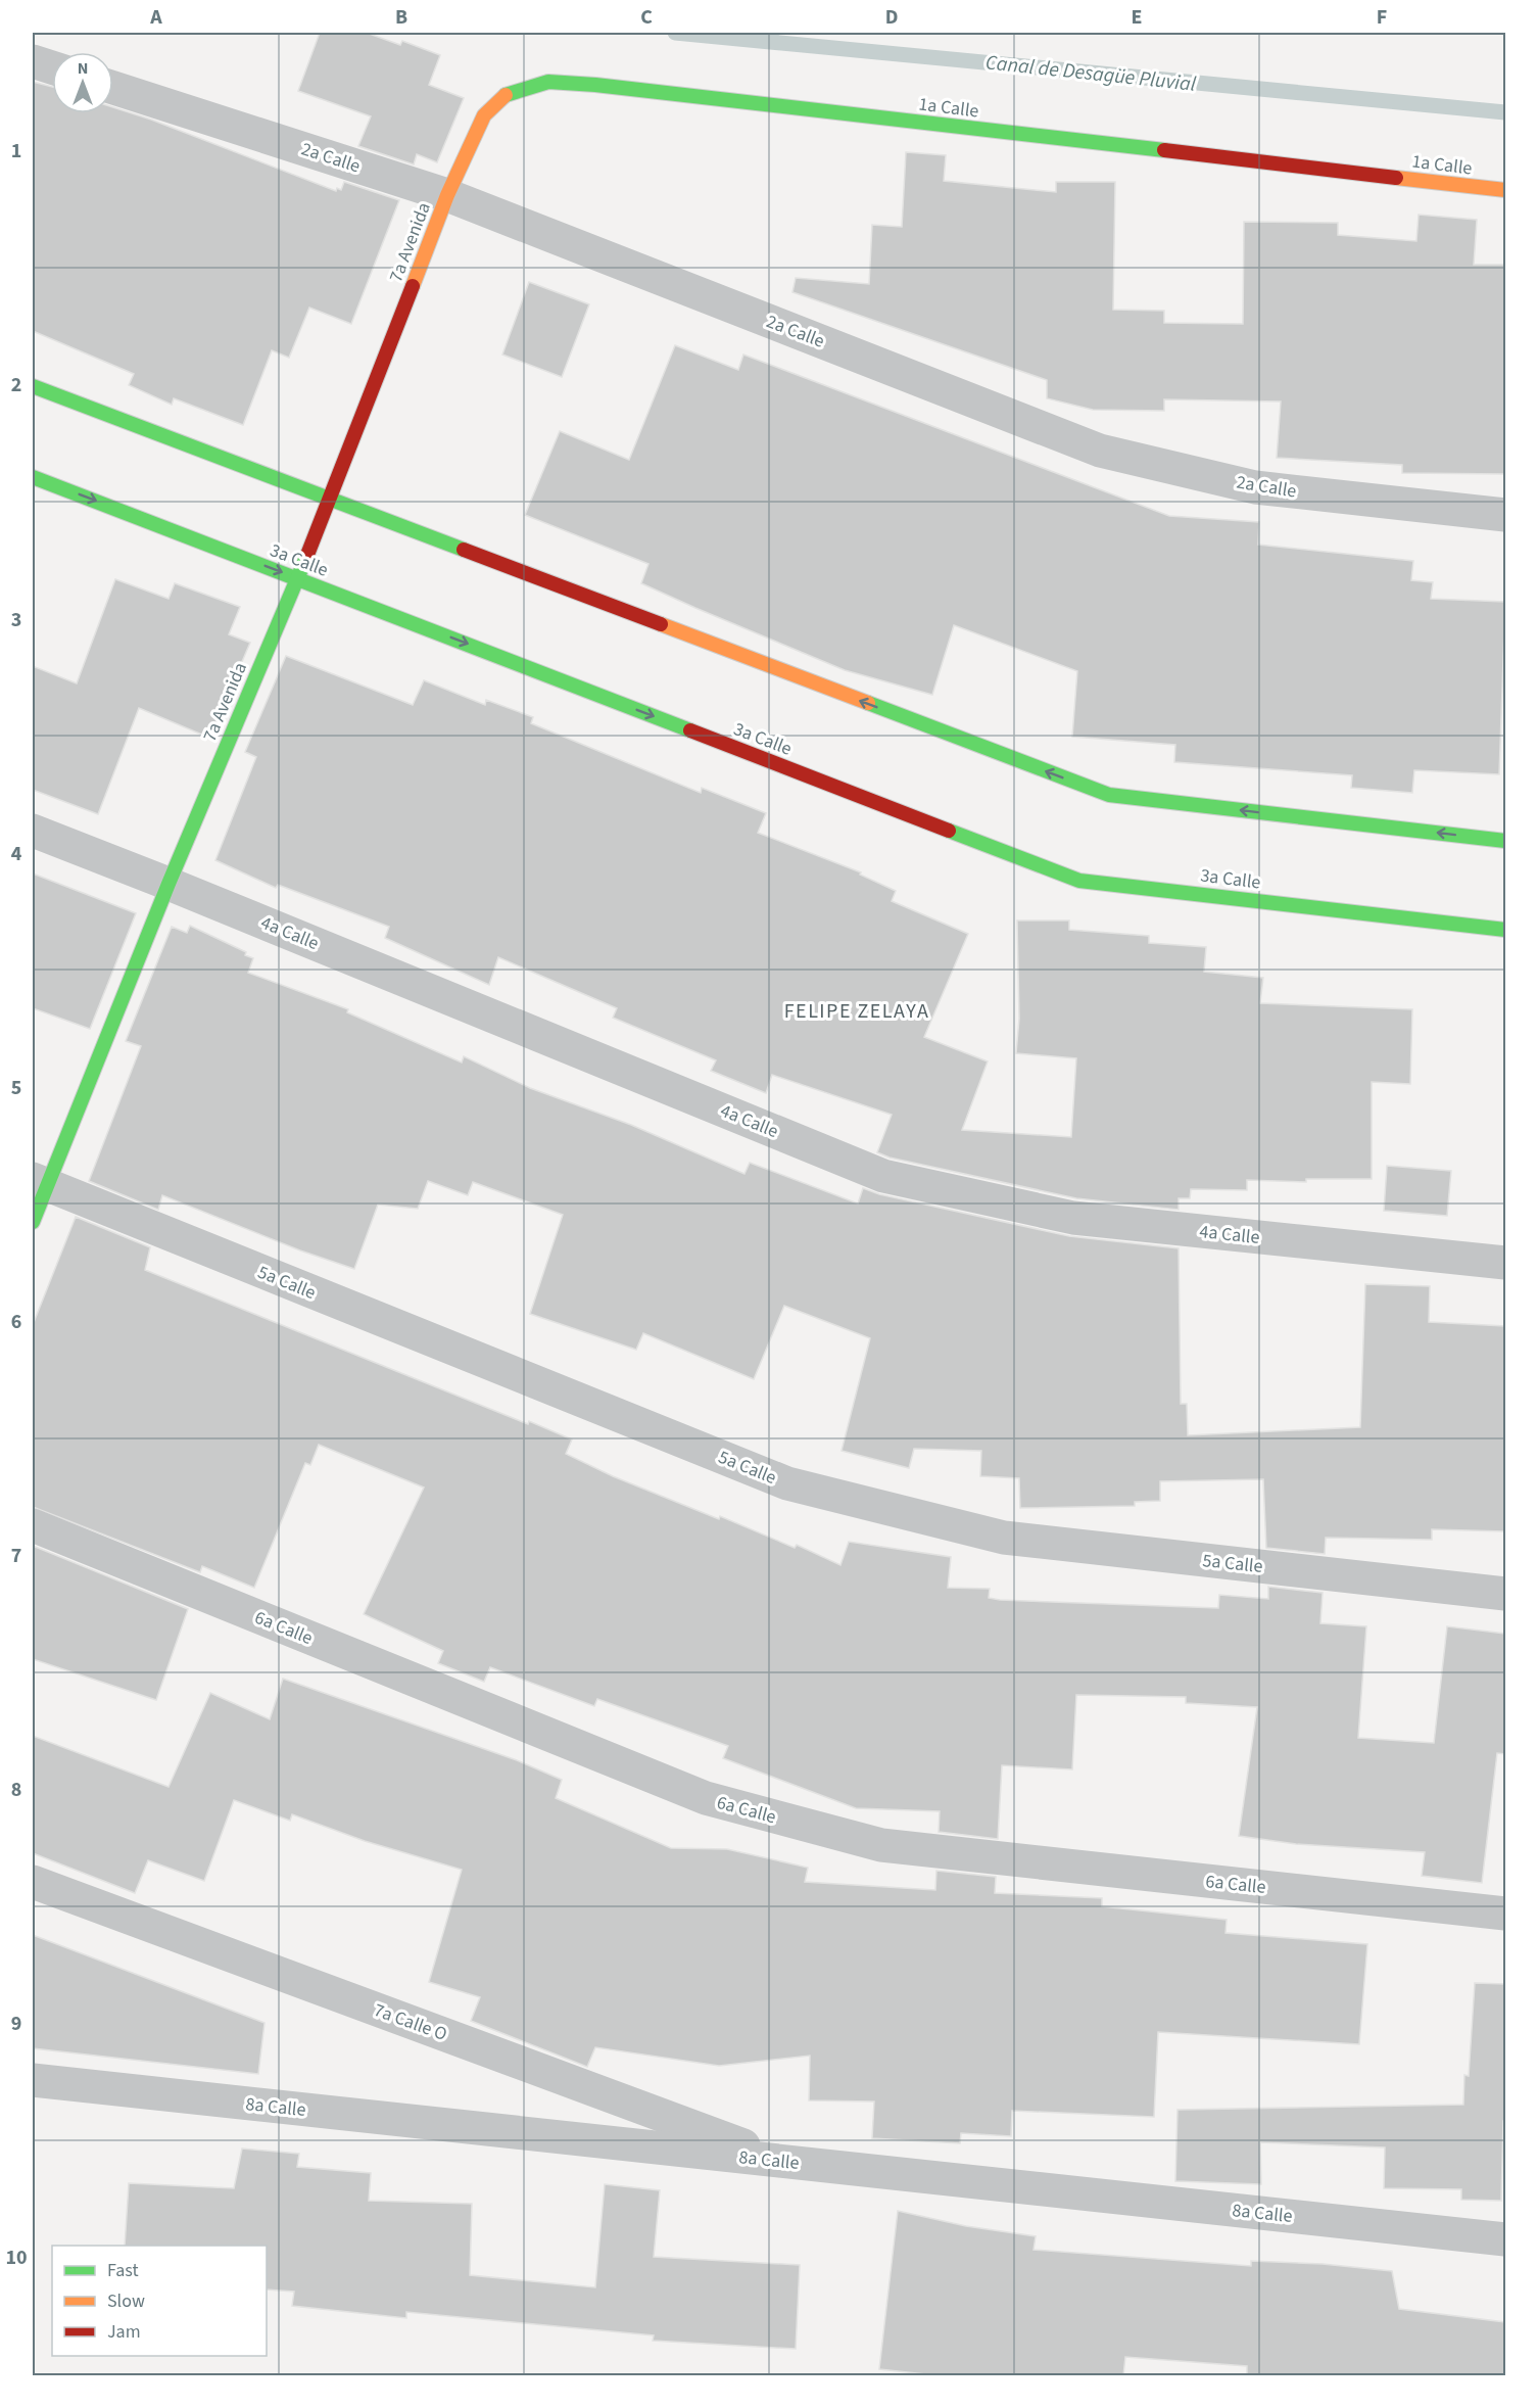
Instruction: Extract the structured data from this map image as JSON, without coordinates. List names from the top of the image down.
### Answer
{
  "streets": {
    "street": [
      "1a Calle",
      "2a Calle",
      "7a Avenida",
      "3a Calle",
      "4a Calle",
      "5a Calle",
      "6a Calle",
      "7a Calle O",
      "8a Calle"
    ]
  },
  "crossings": [
    ["1a Calle", "2a Calle"],
    ["1a Calle", "7a Avenida"],
    ["2a Calle", "7a Avenida"],
    ["7a Avenida", "3a Calle"],
    ["7a Avenida", "4a Calle"],
    ["7a Avenida", "5a Calle"],
    ["7a Calle O", "8a Calle"]
  ],
  "districts": ["FELIPE ZELAYA"],
  "water": ["Canal de Desagüe Pluvial"],
  "legend": ["Fast", "Slow", "Jam"],
  "north": "top",
  "grid": {
    "columns": [
      "A",
      "B",
      "C",
      "D",
      "E",
      "F"
    ],
    "rows": [
      "1",
      "2",
      "3",
      "4",
      "5",
      "6",
      "7",
      "8",
      "9",
      "10"
    ]
  }
}
